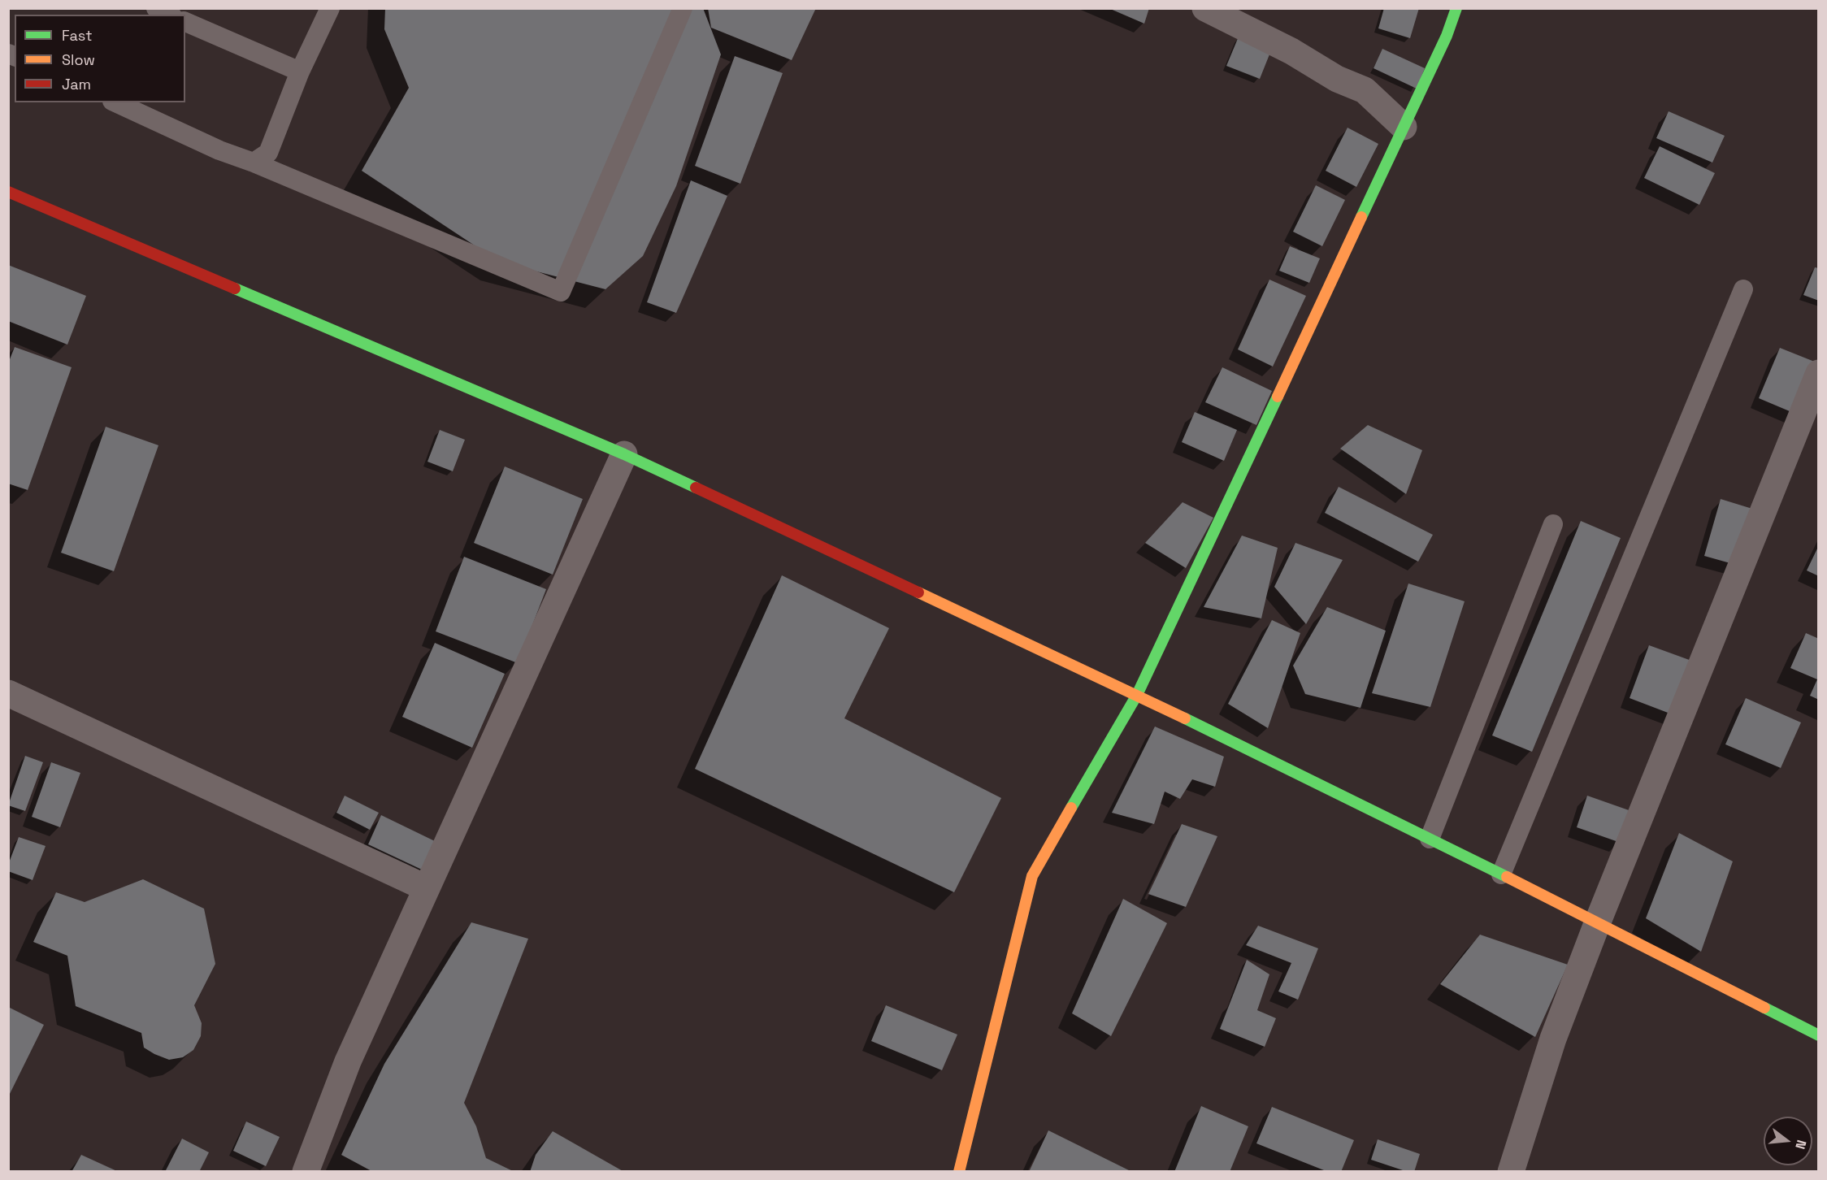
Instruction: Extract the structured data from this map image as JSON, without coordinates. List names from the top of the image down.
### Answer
{
  "legend": ["Fast", "Slow", "Jam"],
  "north": "right"
}
